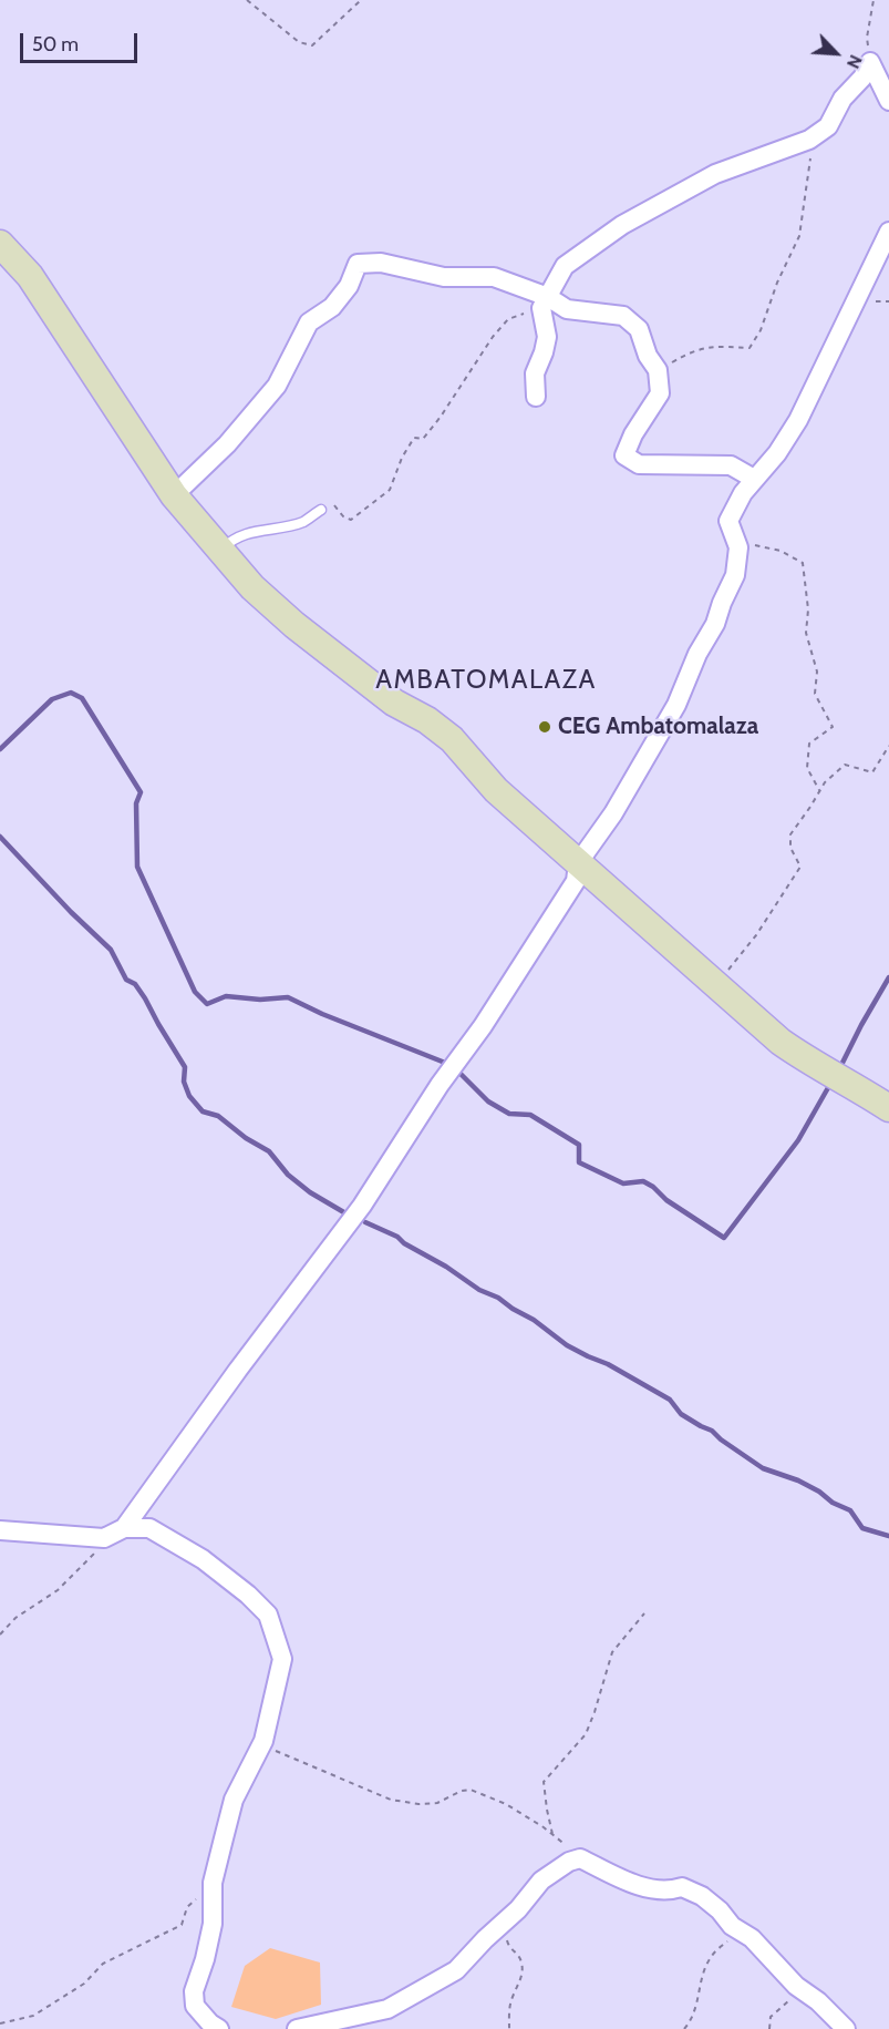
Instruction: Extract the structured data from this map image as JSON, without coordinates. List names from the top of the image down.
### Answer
{
  "districts": ["AMBATOMALAZA"],
  "places": ["CEG Ambatomalaza"],
  "scale_bar": "50 m",
  "north": "bottom right"
}
